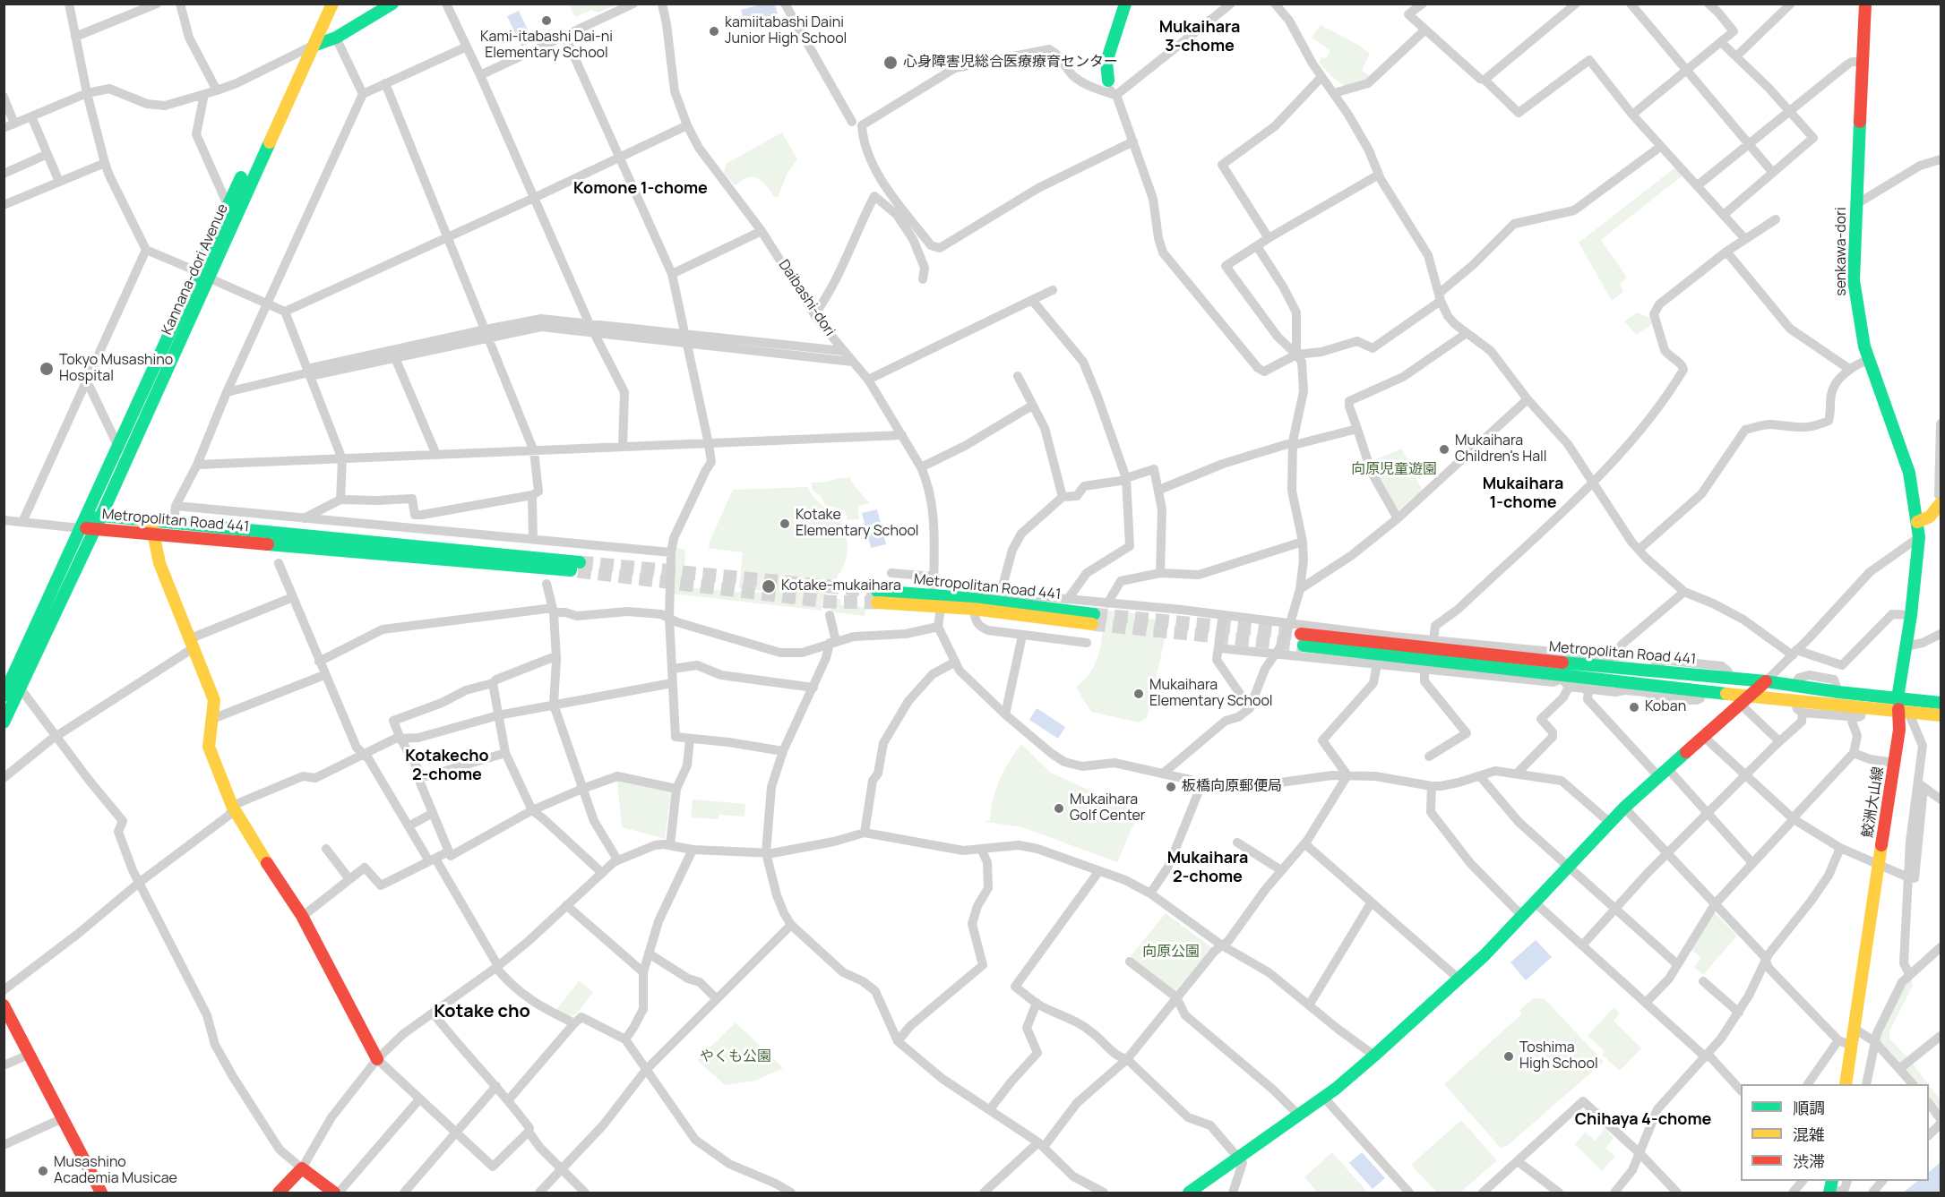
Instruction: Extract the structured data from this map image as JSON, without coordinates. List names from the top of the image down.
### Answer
{
  "streets": {
    "main road": [
      "senkawa-dori",
      "Kannana-dori Avenue",
      "Metropolitan Road 441",
      "鮫洲大山線"
    ],
    "street": ["Daibashi-dori"]
  },
  "crossings": [
    ["senkawa-dori", "鮫洲大山線"],
    ["Kannana-dori Avenue", "Metropolitan Road 441"],
    ["Daibashi-dori", "Metropolitan Road 441"],
    ["Metropolitan Road 441", "鮫洲大山線"]
  ],
  "districts": [
    "Mukaihara 3-chome",
    "Komone 1-chome",
    "Mukaihara 1-chome",
    "Kotakecho 2-chome",
    "Mukaihara 2-chome",
    "Kotake cho",
    "Chihaya 4-chome"
  ],
  "parks": ["向原児童遊園", "向原公園", "やくも公園"],
  "places": [
    "Kami-itabashi Dai-ni Elementary School",
    "kamiitabashi Daini Junior High School",
    "心身障害児総合医療療育センター",
    "Tokyo Musashino Hospital",
    "Mukaihara Children's Hall",
    "Kotake Elementary School",
    "Kotake-mukaihara",
    "Mukaihara Elementary School",
    "Koban",
    "板橋向原郵便局",
    "Mukaihara Golf Center",
    "Toshima High School",
    "Musashino Academia Musicae"
  ],
  "legend": ["順調", "混雑", "渋滞"]
}
